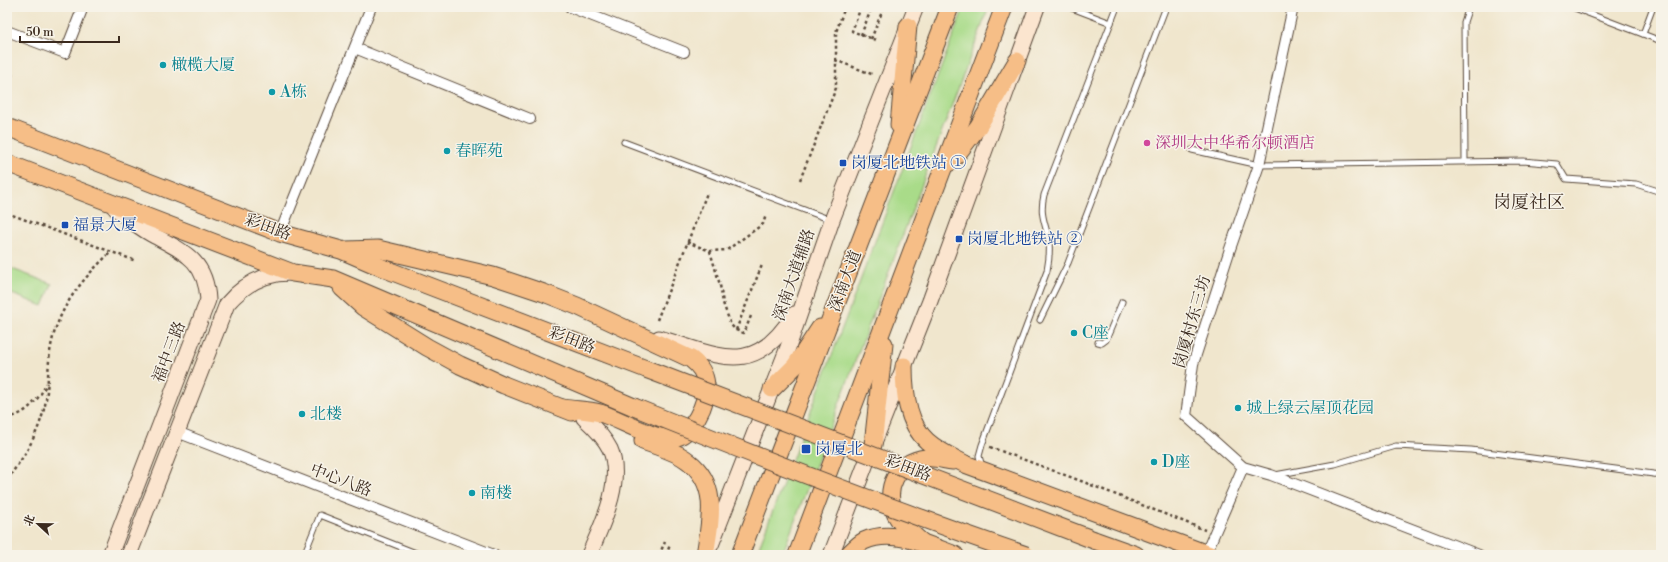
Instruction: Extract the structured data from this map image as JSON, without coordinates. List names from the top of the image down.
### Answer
{
  "streets": {
    "main road": [
      "彩田路",
      "深南大道辅路",
      "深南大道",
      "福中三路"
    ],
    "street": ["岗厦村东三坊", "中心八路"]
  },
  "crossings": [
    ["彩田路", "福中三路"]
  ],
  "districts": ["岗厦社区"],
  "places": {
    "other": [
      "橄榄大厦",
      "A栋",
      "深圳大中华希尔顿酒店",
      "春晖苑",
      "C座",
      "城上绿云屋顶花园",
      "北楼",
      "D座",
      "南楼"
    ],
    "transit": [
      "岗厦北地铁站 ①",
      "福景大厦",
      "岗厦北地铁站 ②",
      "岗厦北"
    ]
  },
  "scale_bar": "50 m",
  "north": "left"
}
